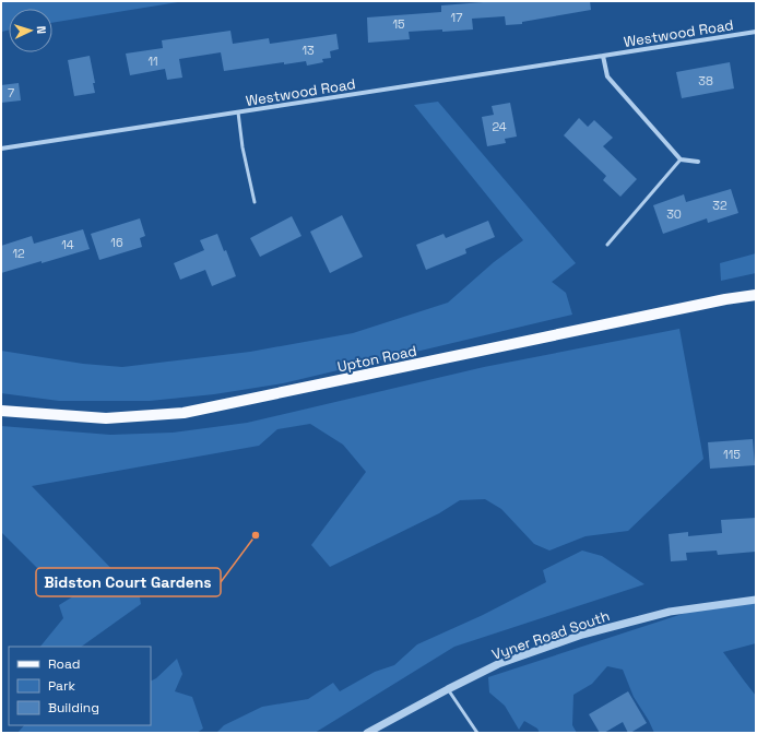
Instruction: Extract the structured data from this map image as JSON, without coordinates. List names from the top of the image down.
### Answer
{
  "streets": {
    "main road": ["Upton Road"],
    "street": ["Westwood Road", "Vyner Road South"]
  },
  "places": ["Bidston Court Gardens"],
  "house_numbers": [
    "17",
    "15",
    "13",
    "11",
    "38",
    "7",
    "24",
    "32",
    "30",
    "16",
    "14",
    "12",
    "115"
  ],
  "legend": ["Road", "Park", "Building"],
  "north": "right"
}
